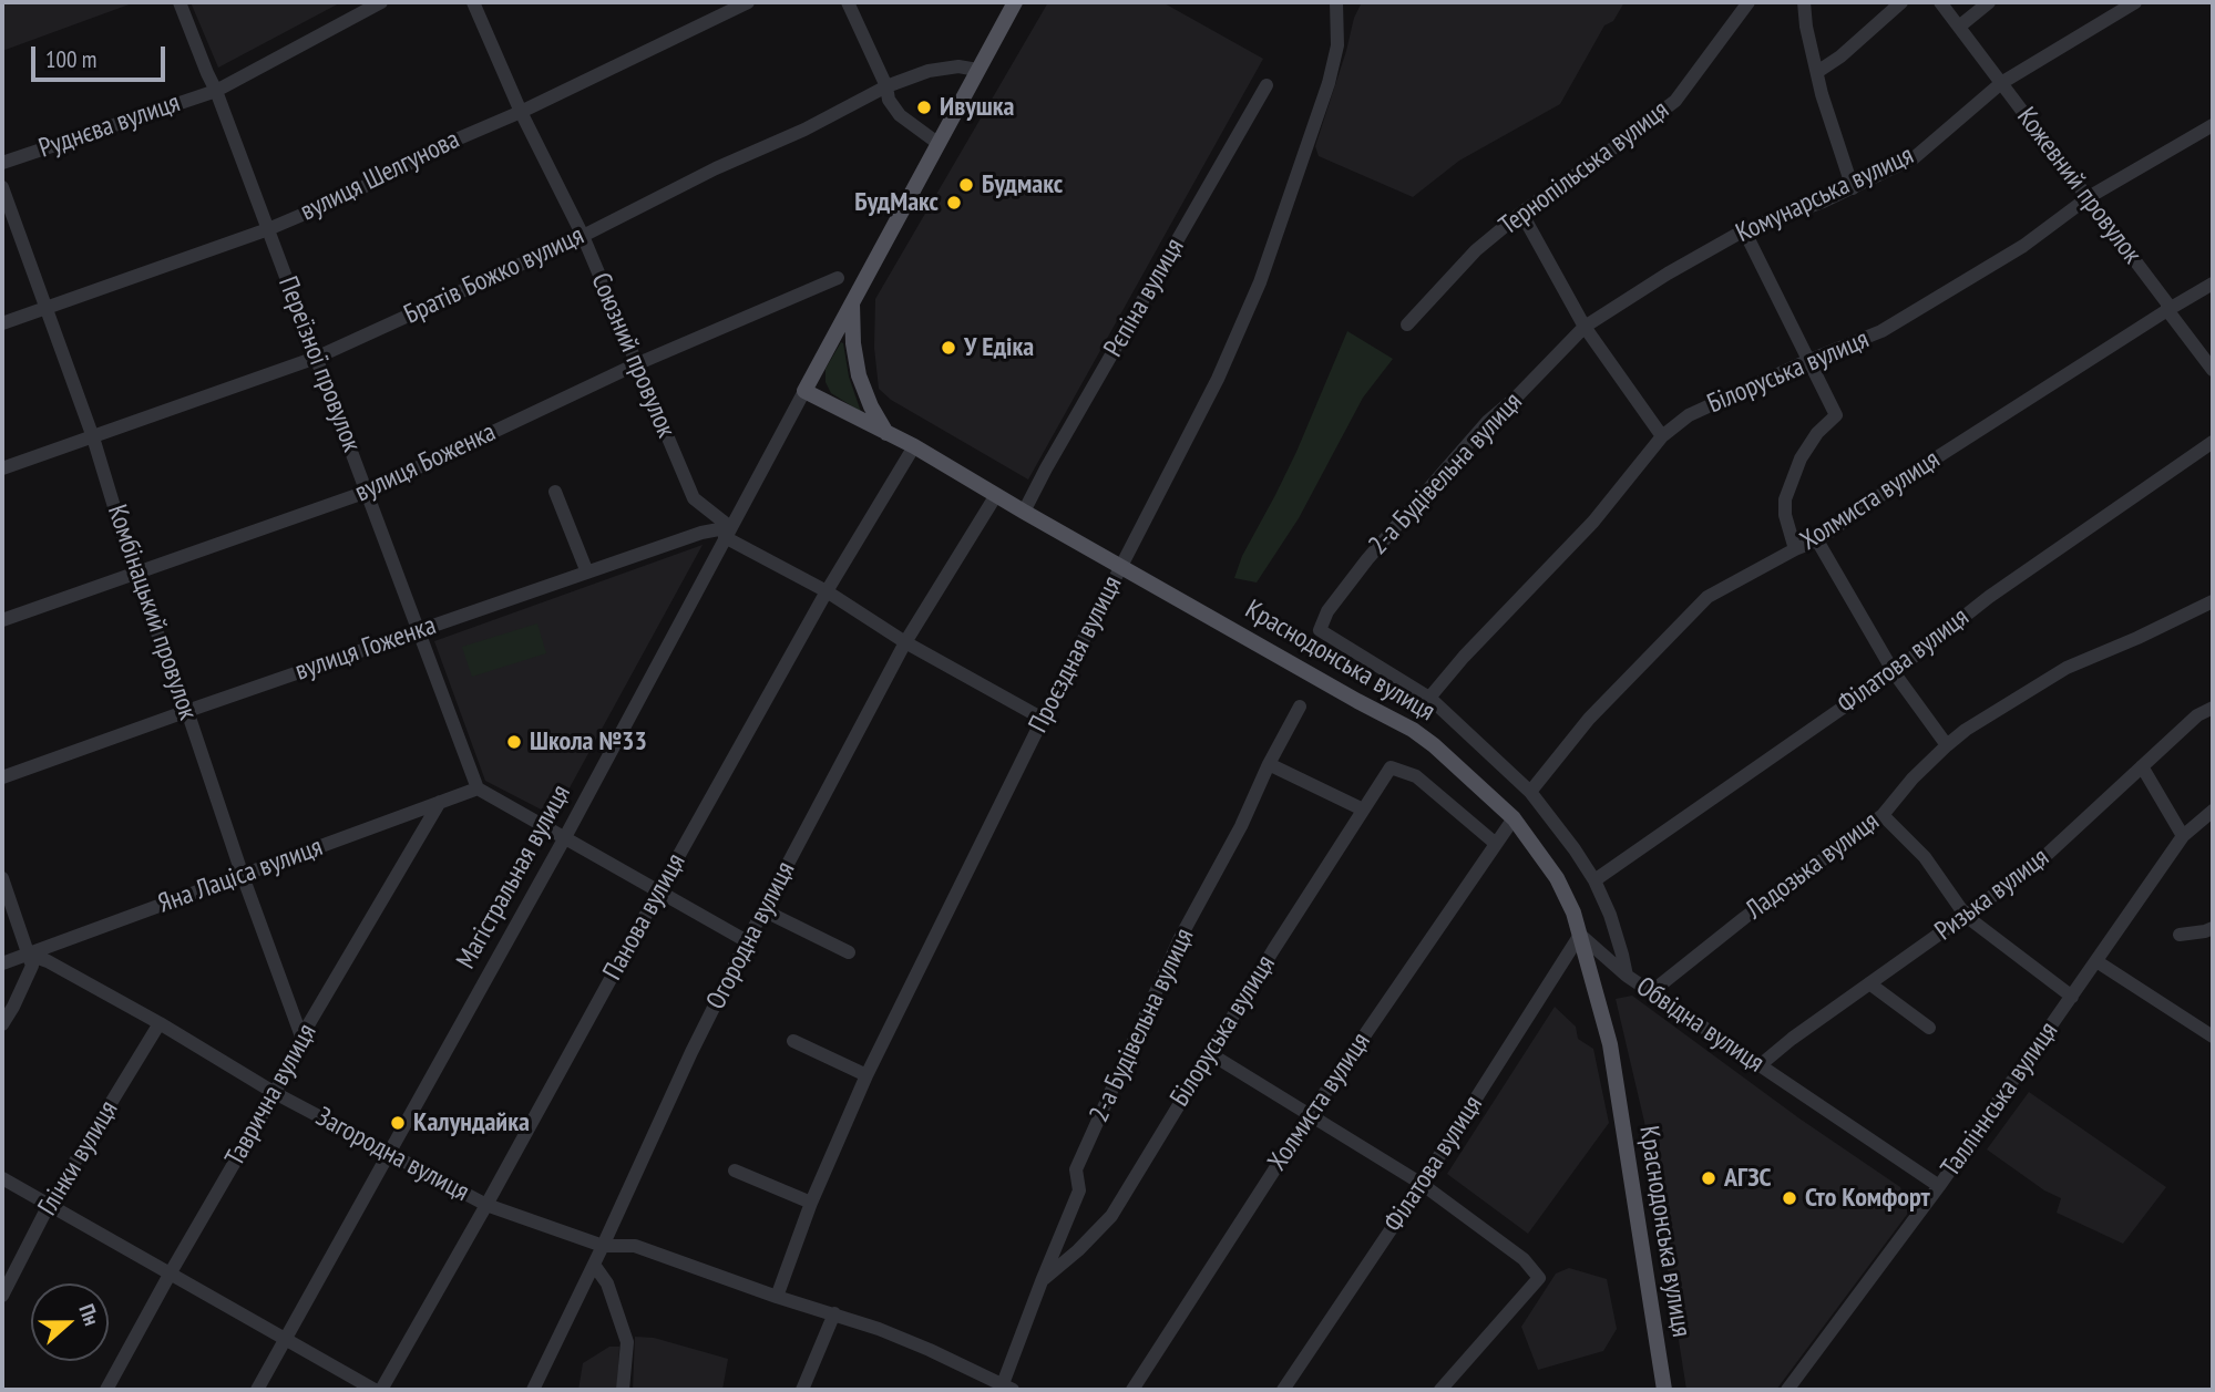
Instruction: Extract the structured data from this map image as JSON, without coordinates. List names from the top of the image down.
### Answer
{
  "streets": {
    "main road": ["Краснодонська вулиця", "Магістральная вулиця"],
    "street": [
      "Руднєва вулиця",
      "Тернопільська вулиця",
      "вулиця Шелгунова",
      "Кожевний провулок",
      "Комунарська вулиця",
      "Братів Божко вулиця",
      "Рєпіна вулиця",
      "Союзний провулок",
      "Переїзної провулок",
      "Білоруська вулиця",
      "вулиця Боженка",
      "2-а Будівельна вулиця",
      "Холмиста вулиця",
      "Комбінацький провулок",
      "вулиця Гоженка",
      "Проєздная вулиця",
      "Філатова вулиця",
      "Ладозька вулиця",
      "Яна Лаціса вулиця",
      "Ризька вулиця",
      "Панова вулиця",
      "Огородна вулиця",
      "Обвідна вулиця",
      "Таврична вулиця",
      "Талліннська вулиця",
      "Загородна вулиця",
      "Глінки вулиця"
    ]
  },
  "crossings": [
    ["Руднєва вулиця", "Переїзної провулок"],
    ["вулиця Шелгунова", "Союзний провулок"],
    ["вулиця Шелгунова", "Переїзної провулок"],
    ["вулиця Шелгунова", "Комбінацький провулок"],
    ["Кожевний провулок", "Комунарська вулиця"],
    ["Кожевний провулок", "Білоруська вулиця"],
    ["Кожевний провулок", "Холмиста вулиця"],
    ["Комунарська вулиця", "2-а Будівельна вулиця"],
    ["Братів Божко вулиця", "Союзний провулок"],
    ["Братів Божко вулиця", "Переїзної провулок"],
    ["Братів Божко вулиця", "Комбінацький провулок"],
    ["Рєпіна вулиця", "Краснодонська вулиця"],
    ["Союзний провулок", "вулиця Боженка"],
    ["Союзний провулок", "вулиця Гоженка"],
    ["Союзний провулок", "Проєздная вулиця"],
    ["Союзний провулок", "Магістральная вулиця"],
    ["Союзний провулок", "Панова вулиця"],
    ["Союзний провулок", "Огородна вулиця"],
    ["Переїзної провулок", "вулиця Боженка"],
    ["Переїзної провулок", "вулиця Гоженка"],
    ["Переїзної провулок", "Яна Лаціса вулиця"],
    ["Білоруська вулиця", "2-а Будівельна вулиця"],
    ["Білоруська вулиця", "Холмиста вулиця"],
    ["Білоруська вулиця", "Обвідна вулиця"],
    ["вулиця Боженка", "Комбінацький провулок"],
    ["2-а Будівельна вулиця", "Обвідна вулиця"],
    ["2-а Будівельна вулиця", "Загородна вулиця"],
    ["Холмиста вулиця", "Краснодонська вулиця"],
    ["Холмиста вулиця", "Обвідна вулиця"],
    ["Комбінацький провулок", "вулиця Гоженка"],
    ["Комбінацький провулок", "Яна Лаціса вулиця"],
    ["Комбінацький провулок", "Таврична вулиця"],
    ["вулиця Гоженка", "Магістральная вулиця"],
    ["Проєздная вулиця", "Краснодонська вулиця"],
    ["Проєздная вулиця", "Загородна вулиця"],
    ["Краснодонська вулиця", "Філатова вулиця"],
    ["Краснодонська вулиця", "Магістральная вулиця"],
    ["Краснодонська вулиця", "Панова вулиця"],
    ["Краснодонська вулиця", "Огородна вулиця"],
    ["Філатова вулиця", "Обвідна вулиця"],
    ["Ладозька вулиця", "Обвідна вулиця"],
    ["Яна Лаціса вулиця", "Таврична вулиця"],
    ["Яна Лаціса вулиця", "Загородна вулиця"],
    ["Магістральная вулиця", "Загородна вулиця"],
    ["Ризька вулиця", "Обвідна вулиця"],
    ["Панова вулиця", "Загородна вулиця"],
    ["Огородна вулиця", "Загородна вулиця"],
    ["Обвідна вулиця", "Талліннська вулиця"],
    ["Таврична вулиця", "Загородна вулиця"],
    ["Загородна вулиця", "Глінки вулиця"]
  ],
  "places": [
    "Ивушка",
    "Будмакс",
    "БудМакс",
    "У Едіка",
    "Школа №33",
    "Калундайка",
    "АГЗС",
    "Сто Комфорт"
  ],
  "scale_bar": "100 m",
  "north": "right"
}
